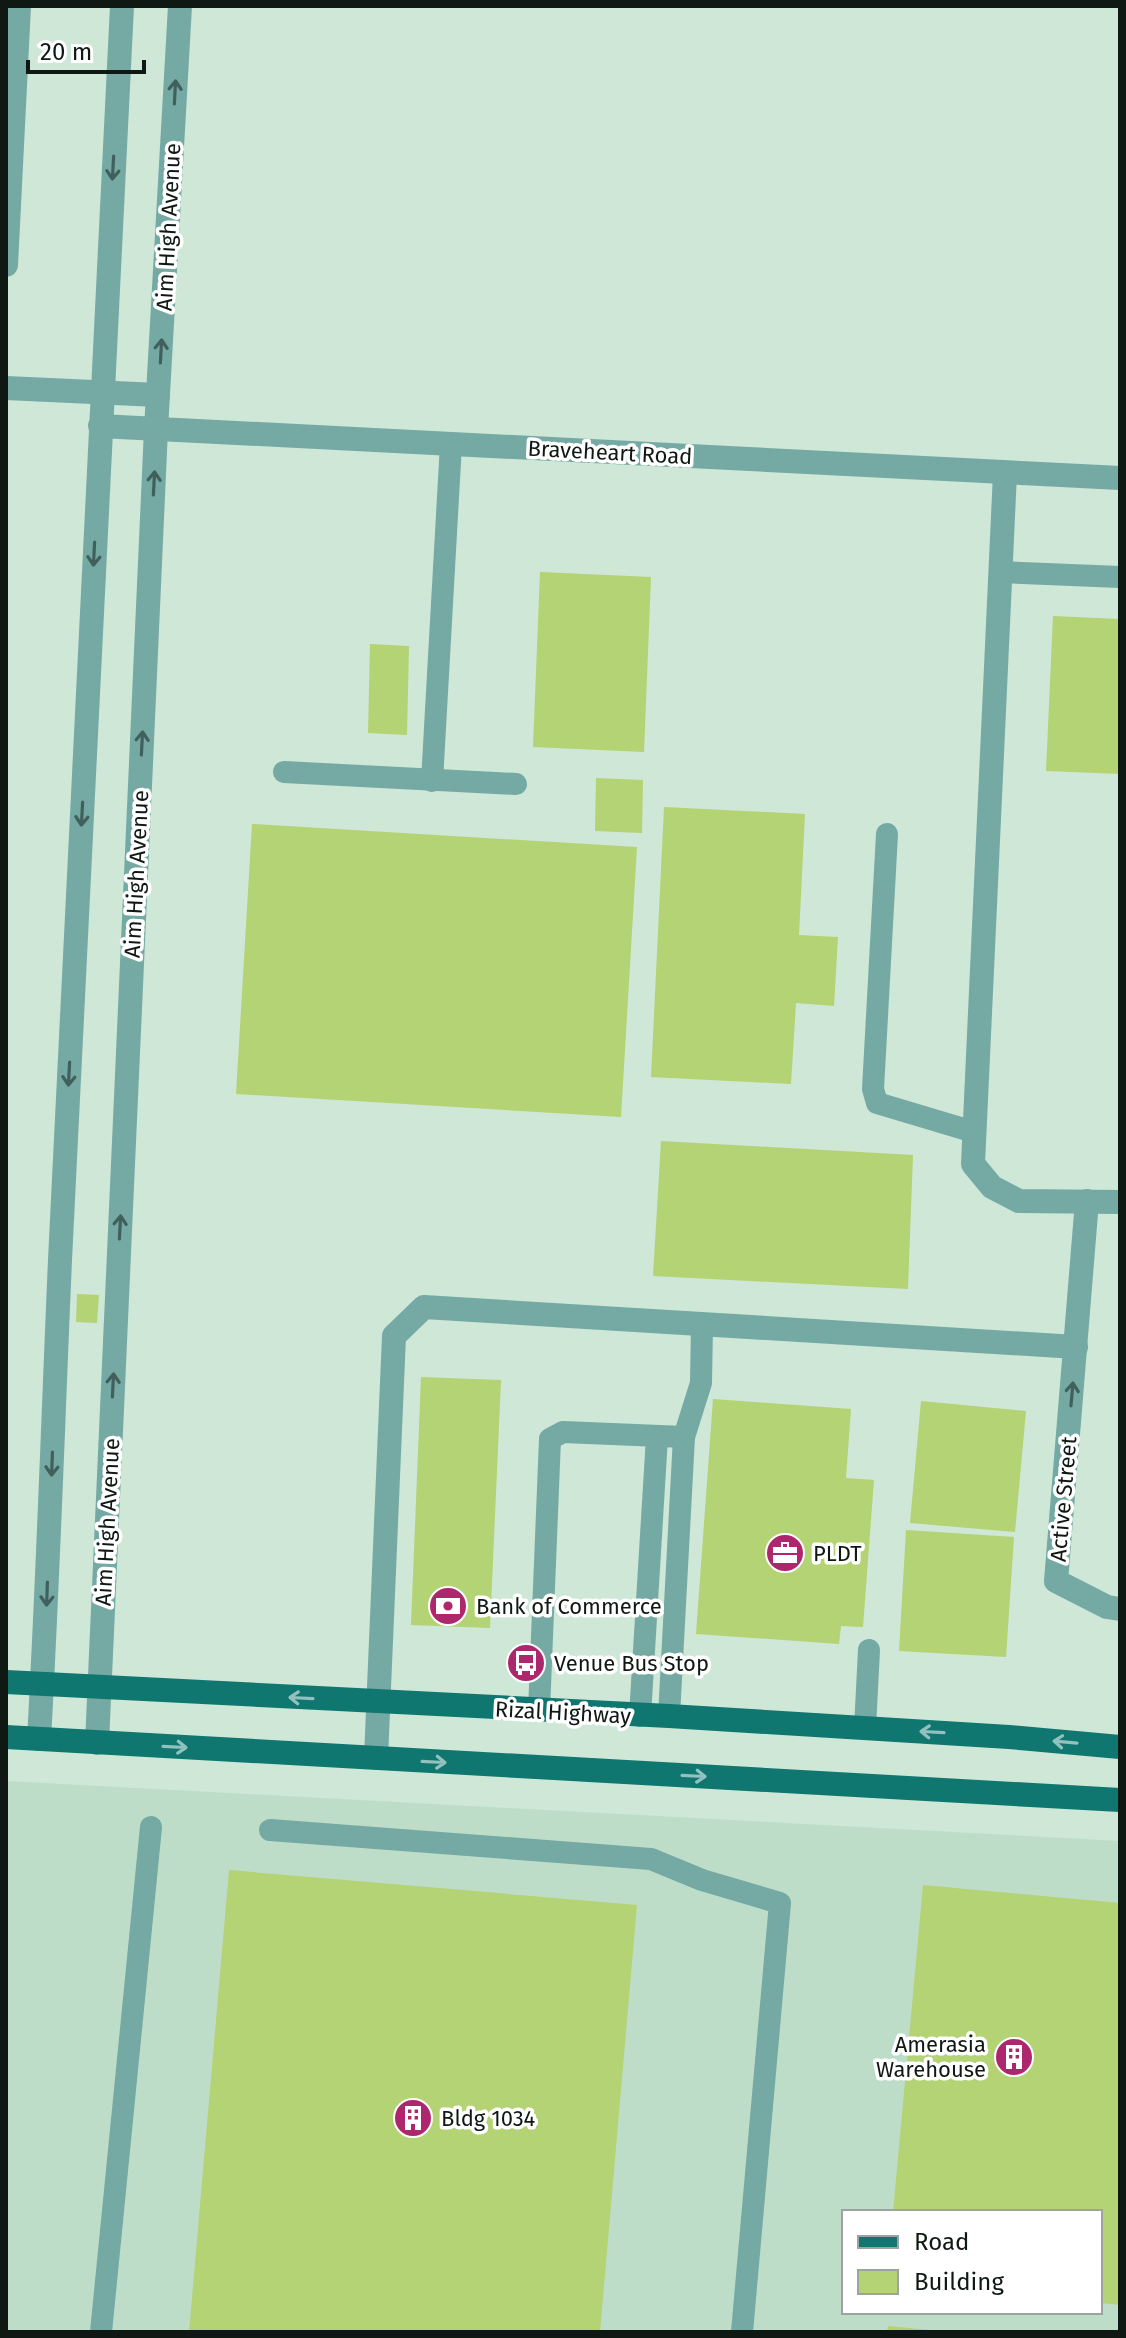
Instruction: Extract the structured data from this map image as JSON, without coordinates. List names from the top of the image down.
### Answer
{
  "streets": {
    "main road": ["Rizal Highway"],
    "street": ["Aim High Avenue", "Braveheart Road", "Active Street"]
  },
  "crossings": [
    ["Aim High Avenue", "Braveheart Road"],
    ["Aim High Avenue", "Rizal Highway"]
  ],
  "one_way": ["Active Street"],
  "places": {
    "office": ["PLDT"],
    "bank": ["Bank of Commerce"],
    "bus stop": ["Venue Bus Stop"],
    "building": ["Amerasia Warehouse", "Bldg 1034"]
  },
  "legend": ["Road", "Building"],
  "scale_bar": "20 m"
}
